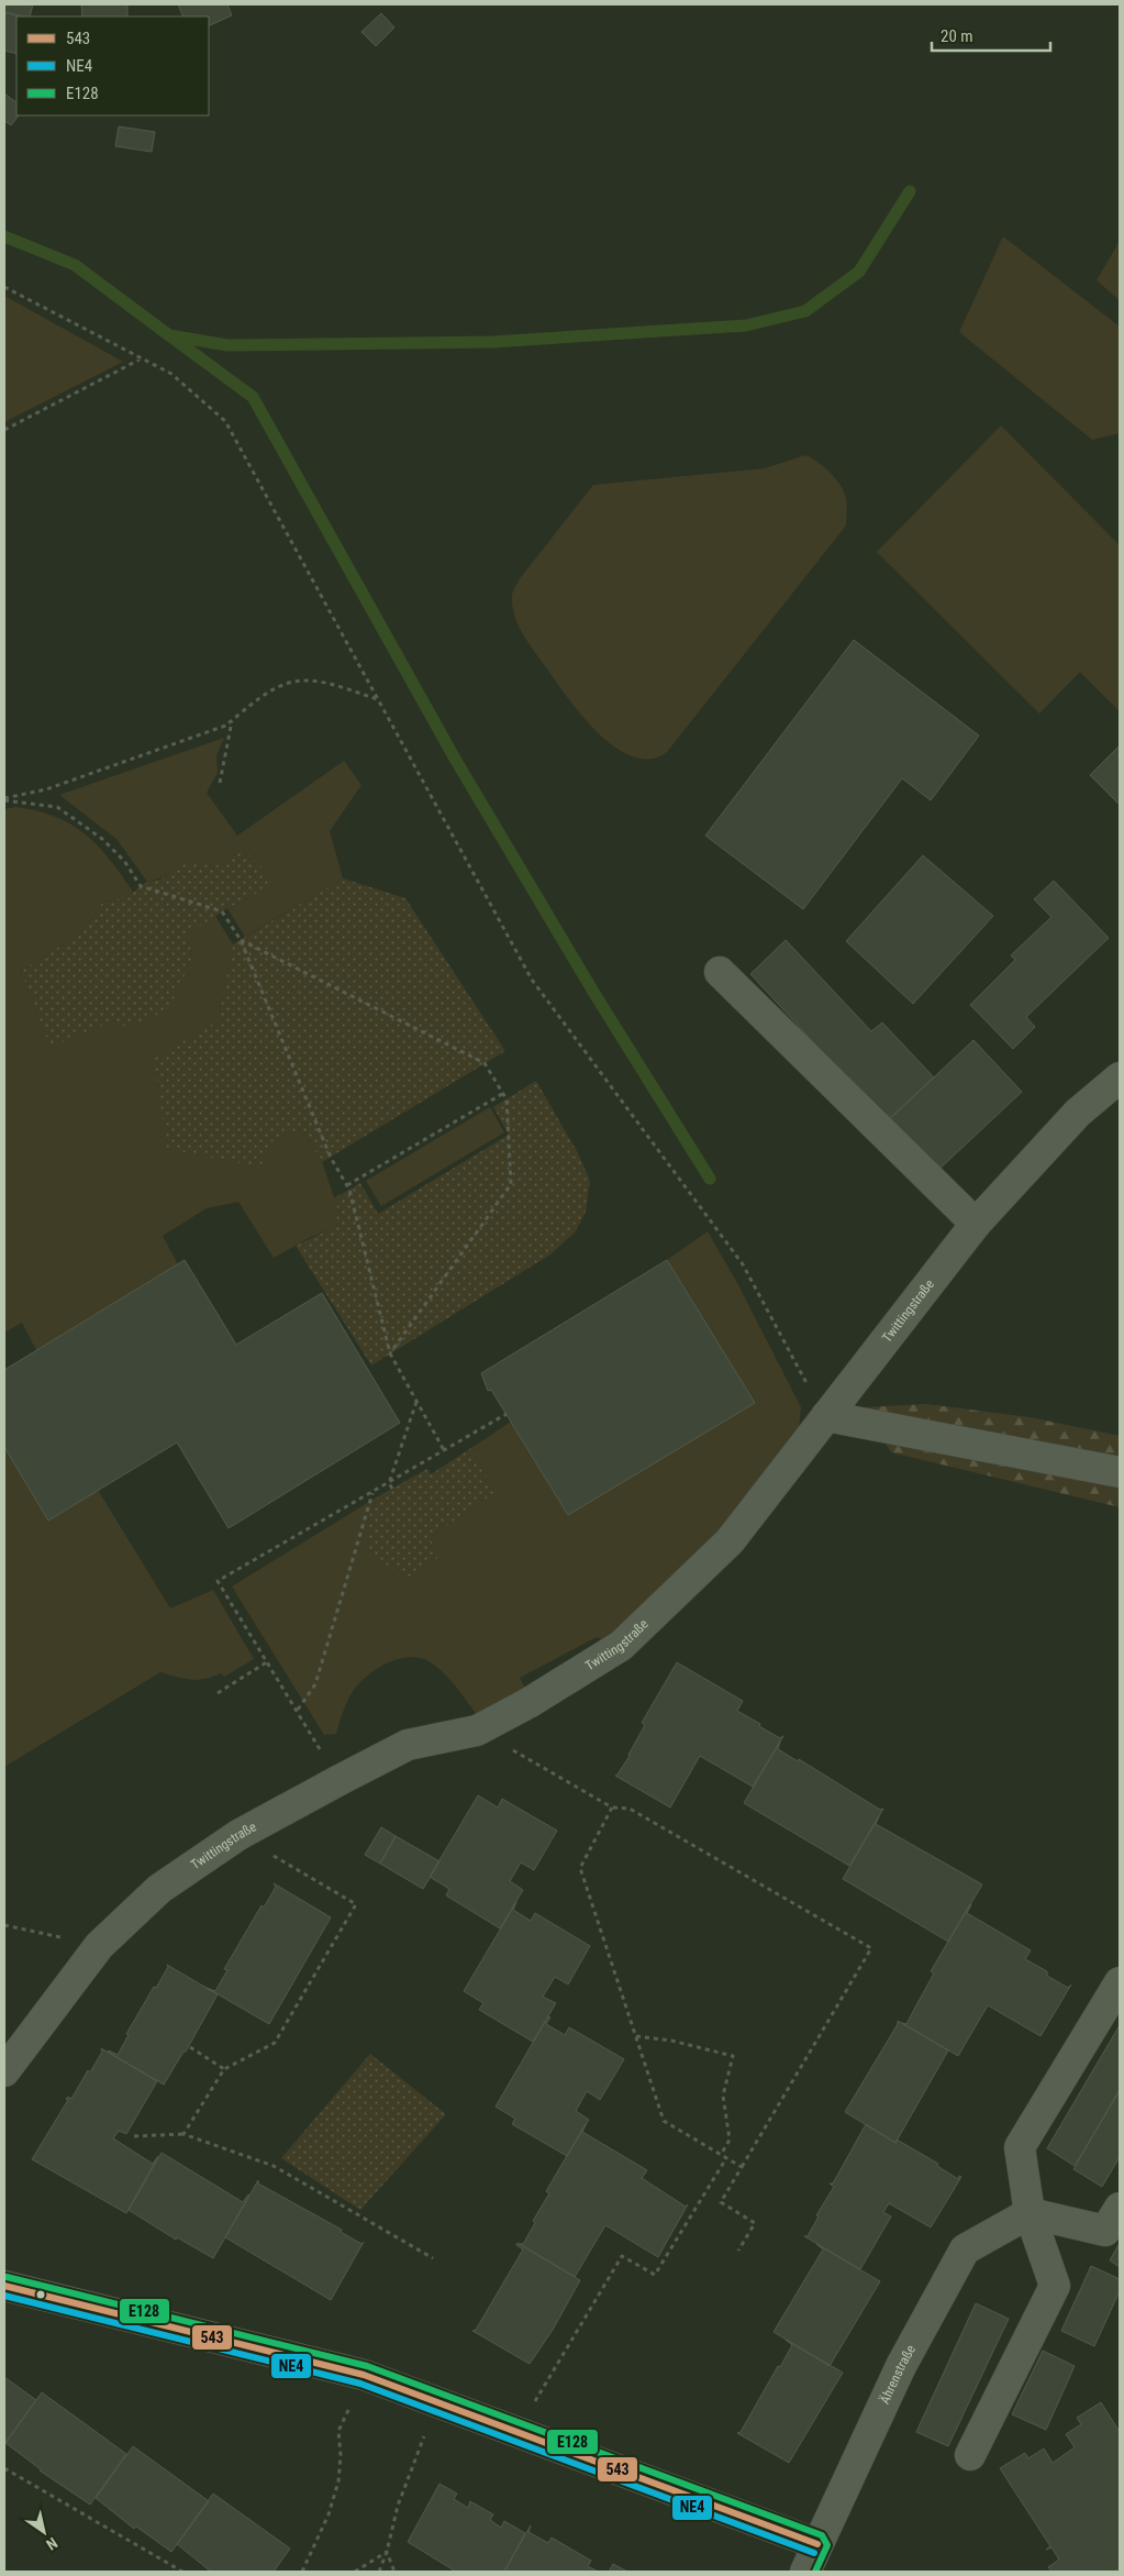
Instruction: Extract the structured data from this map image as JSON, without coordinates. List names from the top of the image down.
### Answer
{
  "streets": {
    "street": ["Twittingstraße", "Ährenstraße"]
  },
  "lines": ["transit line E128", "transit line 543", "transit line NE4"],
  "legend": ["543", "NE4", "E128"],
  "scale_bar": "20 m",
  "north": "bottom right"
}
